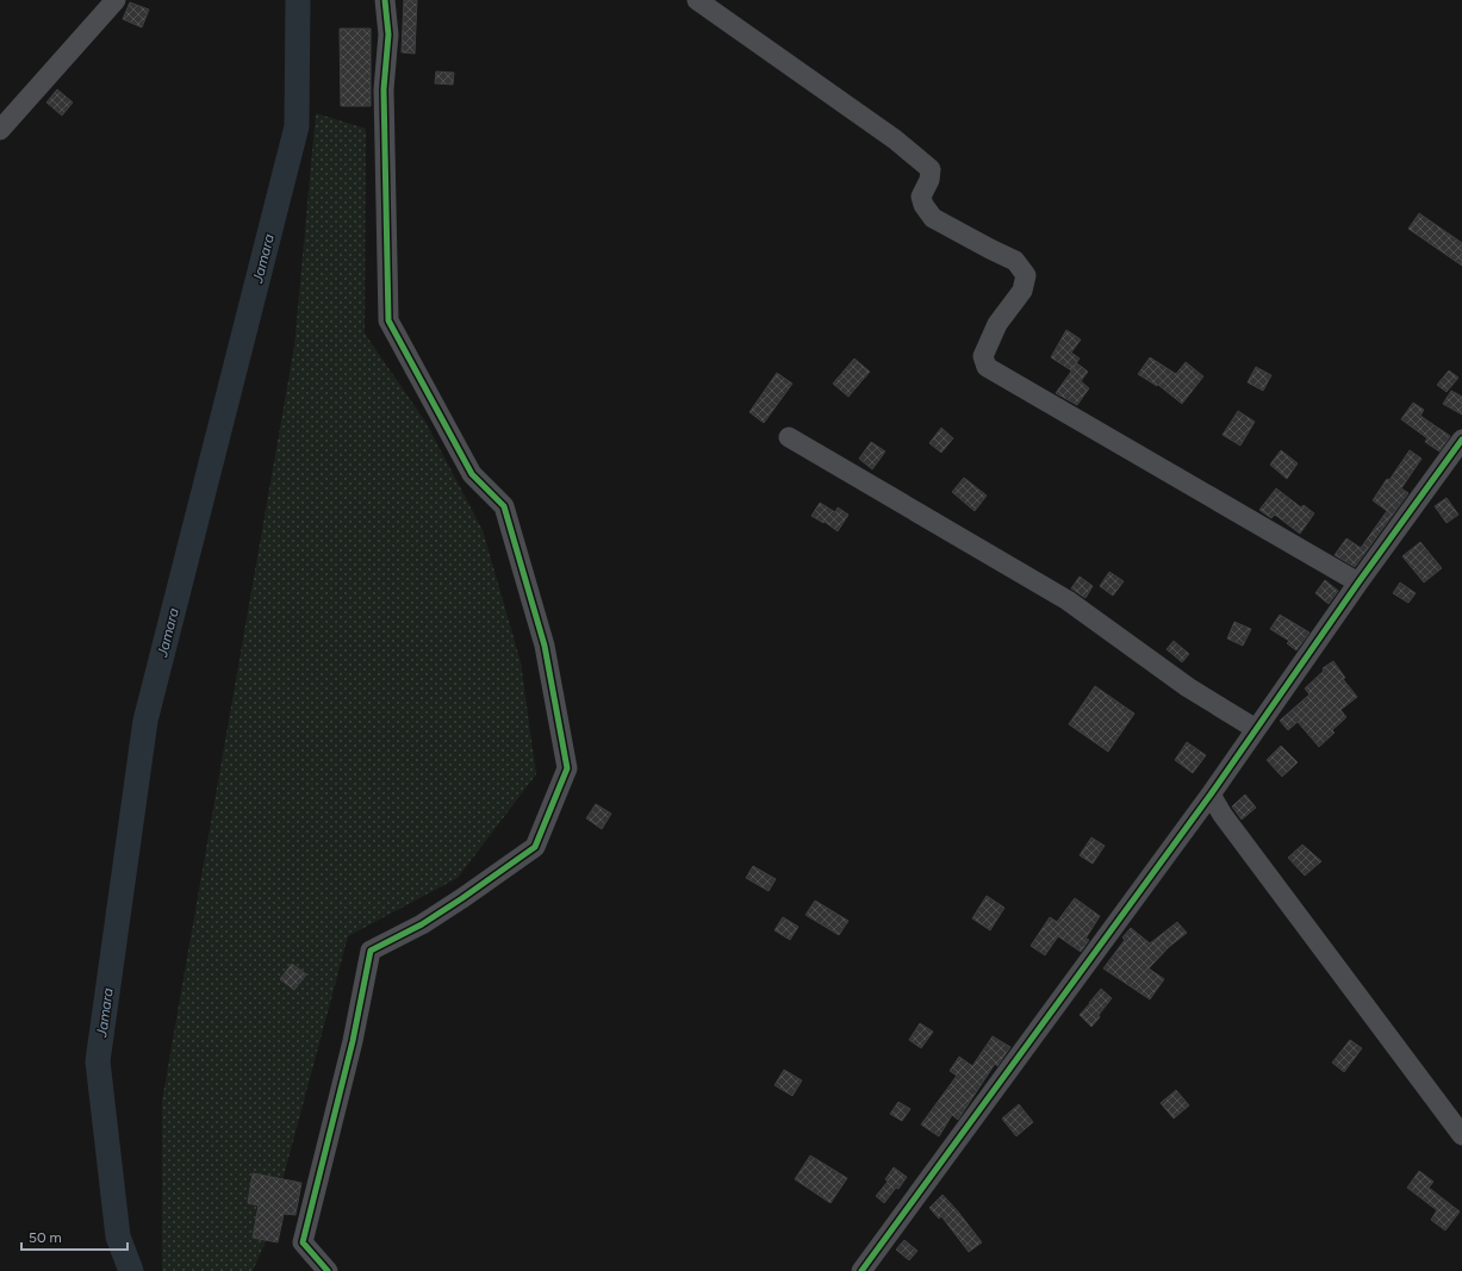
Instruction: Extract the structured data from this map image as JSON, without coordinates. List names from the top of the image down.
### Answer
{
  "water": ["Jamara"],
  "scale_bar": "50 m"
}
